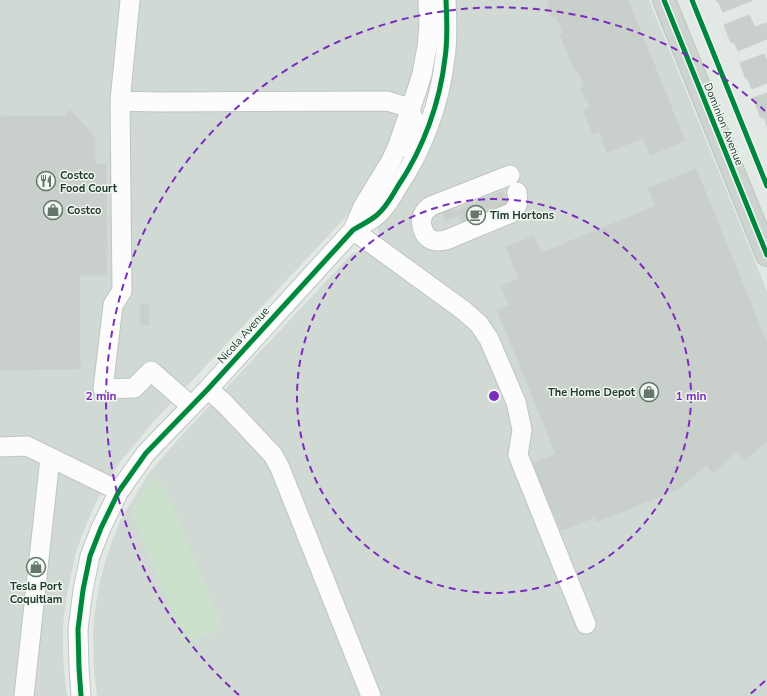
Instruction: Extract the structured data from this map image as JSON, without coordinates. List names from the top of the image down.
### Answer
{
  "streets": {
    "main road": ["Dominion Avenue"],
    "street": ["Nicola Avenue"]
  },
  "places": {
    "restaurant": ["Costco Food Court"],
    "shop": ["Costco", "The Home Depot", "Tesla Port Coquitlam"],
    "cafe": ["Tim Hortons"]
  },
  "rings": ["1 min", "2 min"]
}
